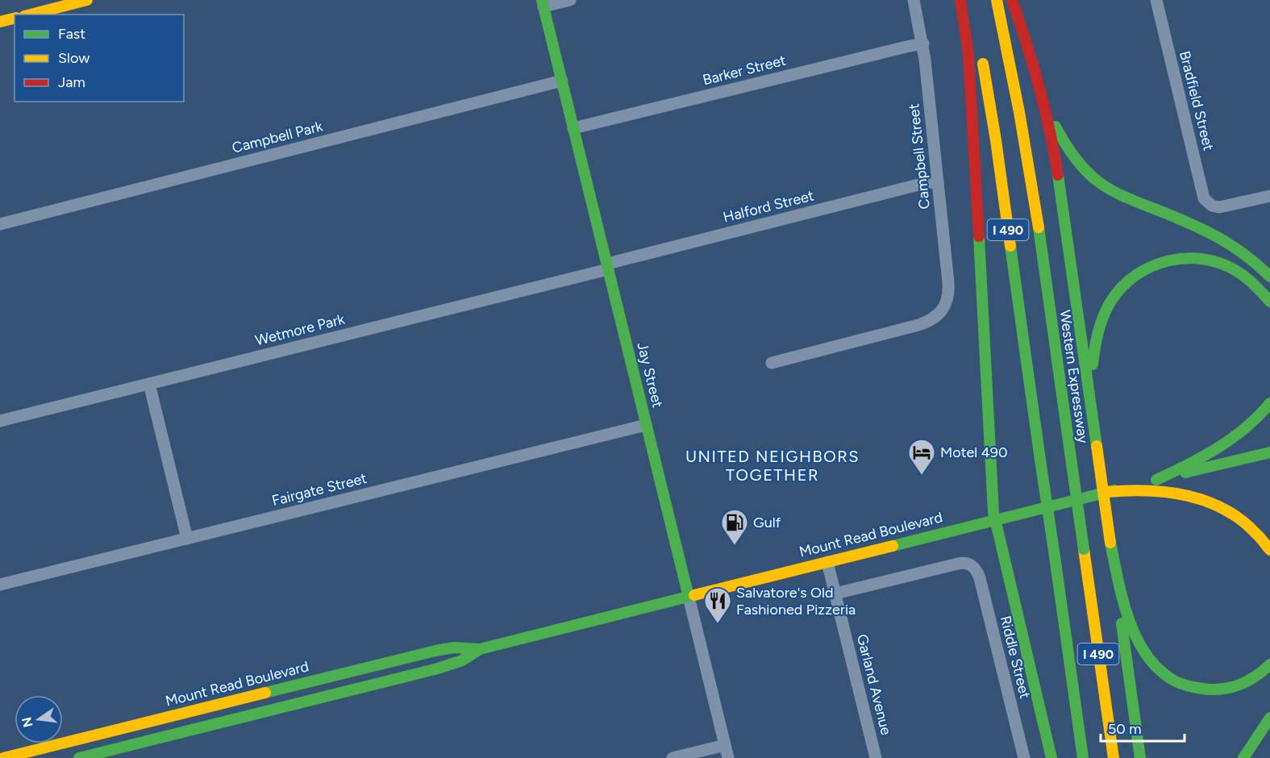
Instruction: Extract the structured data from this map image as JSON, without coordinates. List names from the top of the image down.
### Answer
{
  "streets": {
    "main road": [
      "I 490",
      "Jay Street",
      "Western Expressway",
      "Mount Read Boulevard"
    ],
    "street": [
      "Barker Street",
      "Bradfield Street",
      "Campbell Park",
      "Campbell Street",
      "Halford Street",
      "Wetmore Park",
      "Fairgate Street",
      "Riddle Street",
      "Garland Avenue"
    ]
  },
  "crossings": [
    ["Barker Street", "Campbell Street"],
    ["Barker Street", "Jay Street"],
    ["Campbell Park", "Jay Street"],
    ["Campbell Street", "Halford Street"],
    ["Halford Street", "Wetmore Park"],
    ["Halford Street", "Jay Street"],
    ["Wetmore Park", "Jay Street"],
    ["Jay Street", "Fairgate Street"],
    ["Jay Street", "Mount Read Boulevard"],
    ["Mount Read Boulevard", "Garland Avenue"],
    ["Riddle Street", "Garland Avenue"]
  ],
  "districts": ["UNITED NEIGHBORS TOGETHER"],
  "places": {
    "hotel": ["Motel 490"],
    "fuel station": ["Gulf"],
    "restaurant": ["Salvatore's Old Fashioned Pizzeria"]
  },
  "legend": ["Fast", "Slow", "Jam"],
  "scale_bar": "50 m",
  "north": "left"
}
